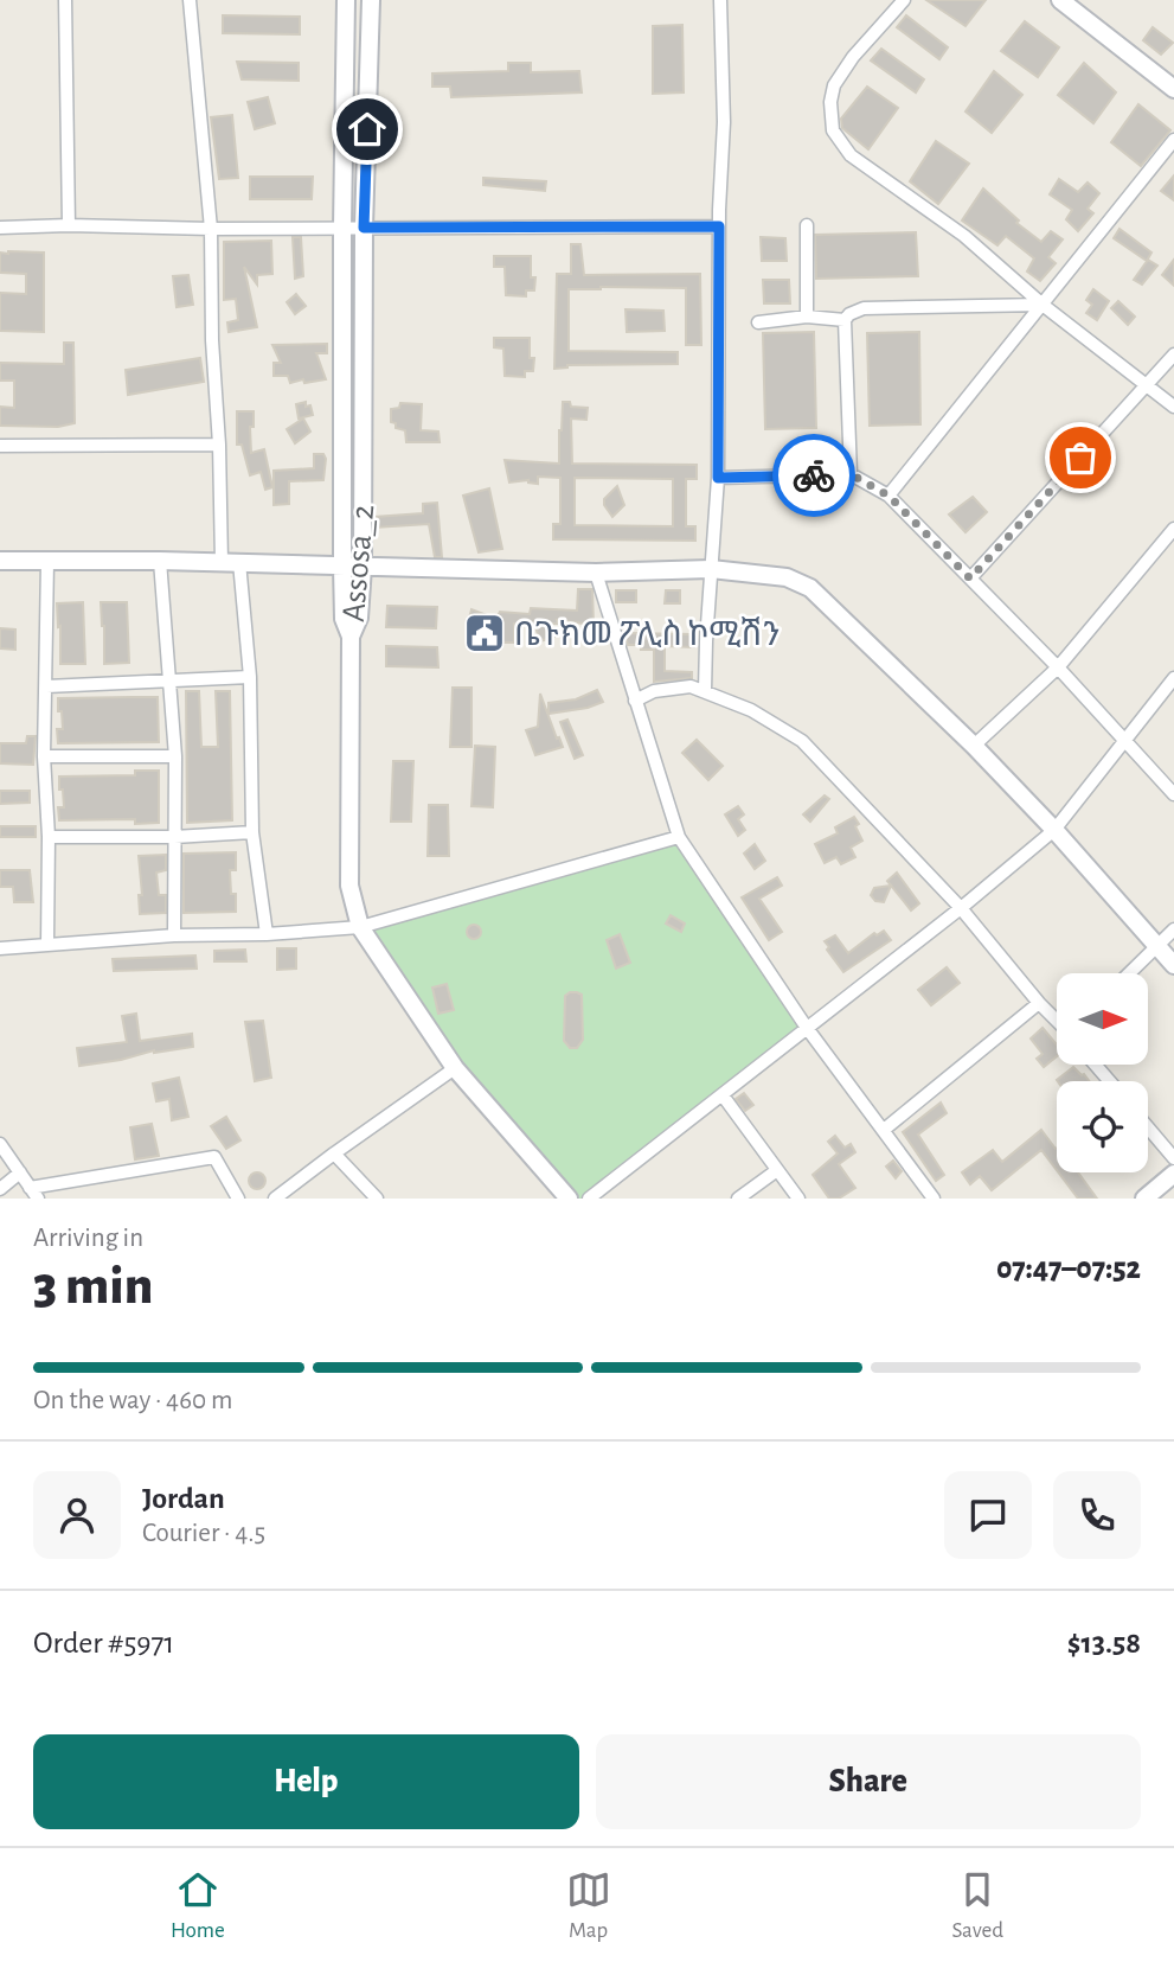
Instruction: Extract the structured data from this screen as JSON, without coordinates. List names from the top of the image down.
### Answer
{
  "streets": {
    "street": ["Assosa_2"]
  },
  "places": {
    "public building": ["ቤጉክመ ፖሊስ ኮሚሽን"]
  },
  "north": "right",
  "page": {
    "heading": ["3 min", "Arriving in", "07:47–07:52"],
    "panel": [
      "Jordan",
      "Courier · 4.5",
      "Order #5971",
      "$13.58"
    ],
    "bar": "On the way · 460 m",
    "buttons": ["Help", "Share"],
    "tabs": ["Home", "Map", "Saved"]
  }
}
